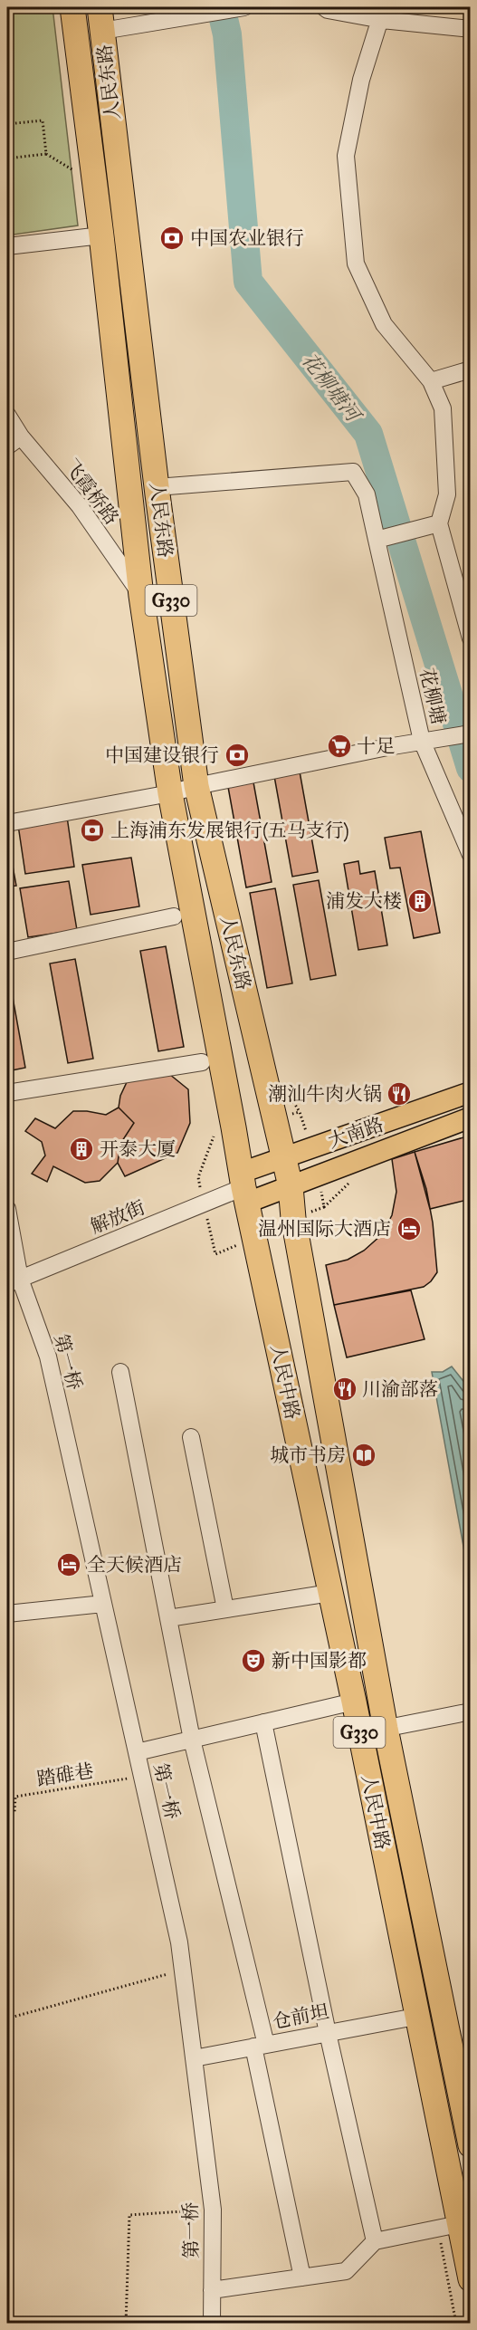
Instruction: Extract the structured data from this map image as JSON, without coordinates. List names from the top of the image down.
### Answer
{
  "streets": {
    "highway": ["人民东路", "G330", "人民中路"],
    "main road": ["大南路"],
    "street": [
      "飞霞桥路",
      "花柳塘",
      "解放街",
      "第一桥",
      "仓前坦"
    ],
    "path": ["踏碓巷"]
  },
  "crossings": [
    ["人民东路", "飞霞桥路"],
    ["人民东路", "花柳塘"],
    ["人民东路", "大南路"],
    ["人民东路", "解放街"],
    ["人民东路", "人民中路"],
    ["大南路", "解放街"],
    ["大南路", "人民中路"],
    ["解放街", "第一桥"],
    ["解放街", "人民中路"],
    ["第一桥", "踏碓巷"],
    ["第一桥", "仓前坦"],
    ["人民中路", "仓前坦"]
  ],
  "water": ["花柳塘河"],
  "places": {
    "bank": ["中国农业银行", "中国建设银行", "上海浦东发展银行(五马支行)"],
    "supermarket": ["十足"],
    "building": ["浦发大楼", "开泰大厦"],
    "restaurant": ["潮汕牛肉火锅", "川渝部落"],
    "hotel": ["温州国际大酒店", "全天候酒店"],
    "library": ["城市书房"],
    "theatre": ["新中国影都"]
  }
}
